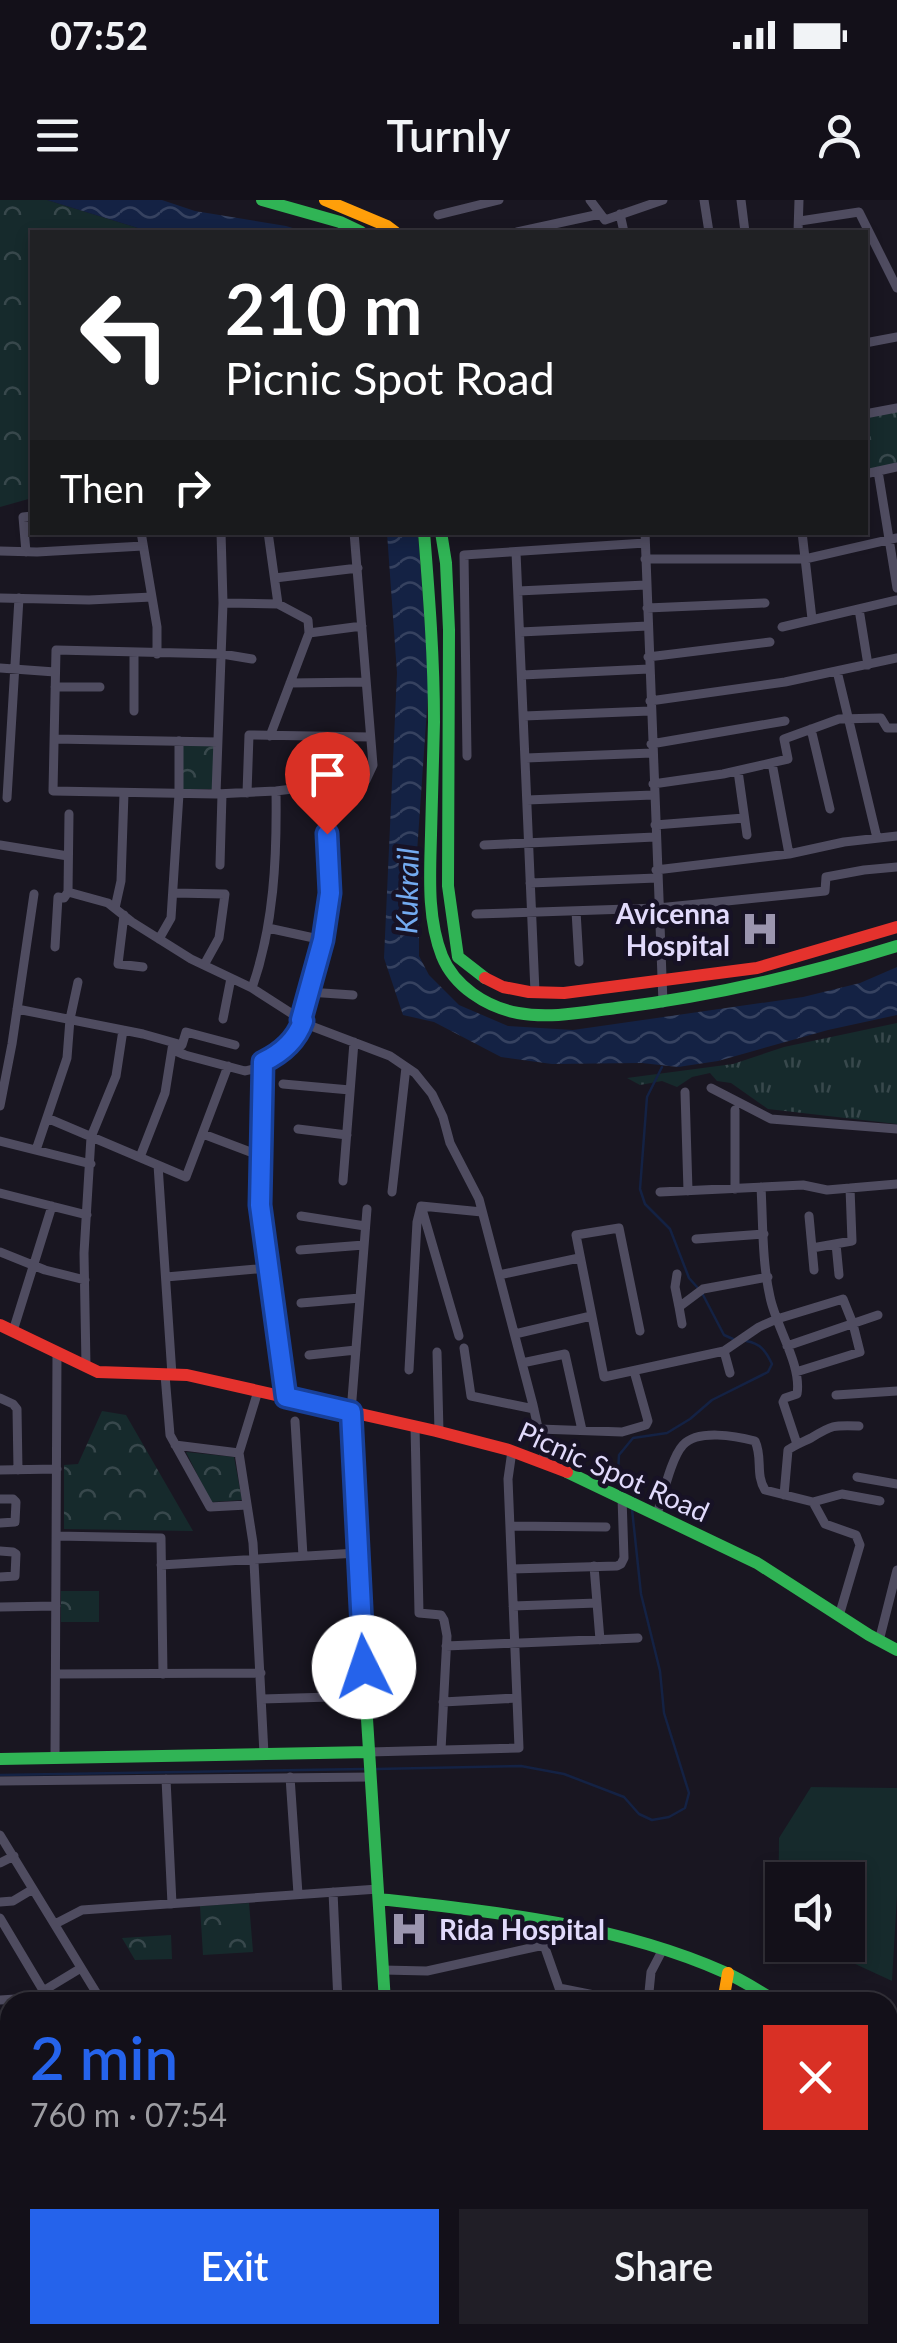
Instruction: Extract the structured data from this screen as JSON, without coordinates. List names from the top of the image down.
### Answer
{
  "streets": {
    "street": ["Picnic Spot Road"]
  },
  "water": ["Kukrail"],
  "places": {
    "hospital": ["Avicenna Hospital", "Rida Hospital"]
  },
  "page": {
    "status": "07:52",
    "header": "Turnly",
    "turn": ["210 m", "Picnic Spot Road"],
    "then": "Then",
    "heading": ["2 min", "760 m · 07:54"],
    "buttons": ["Exit", "Share"]
  }
}
